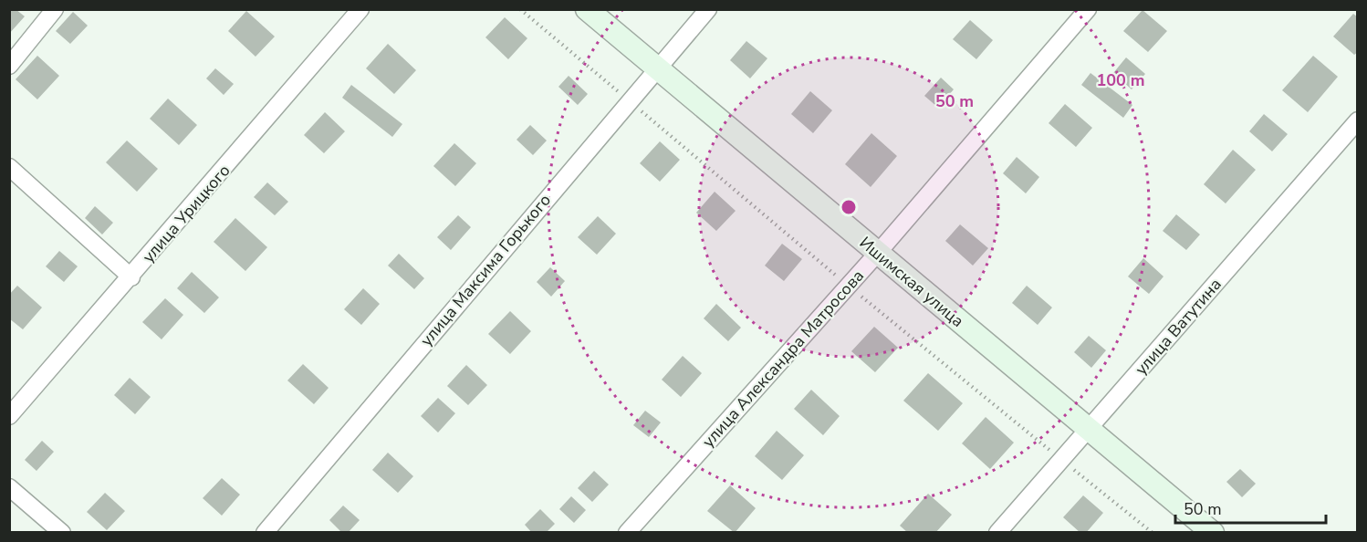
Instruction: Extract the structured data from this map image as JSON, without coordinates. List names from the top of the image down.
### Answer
{
  "streets": {
    "main road": ["Ишимская улица"],
    "street": [
      "улица Урицкого",
      "улица Максима Горького",
      "улица Ватутина",
      "улица Александра Матросова"
    ]
  },
  "crossings": [
    ["улица Максима Горького", "Ишимская улица"],
    ["Ишимская улица", "улица Ватутина"],
    ["Ишимская улица", "улица Александра Матросова"]
  ],
  "scale_bar": "50 m",
  "rings": ["100 m", "50 m"]
}
